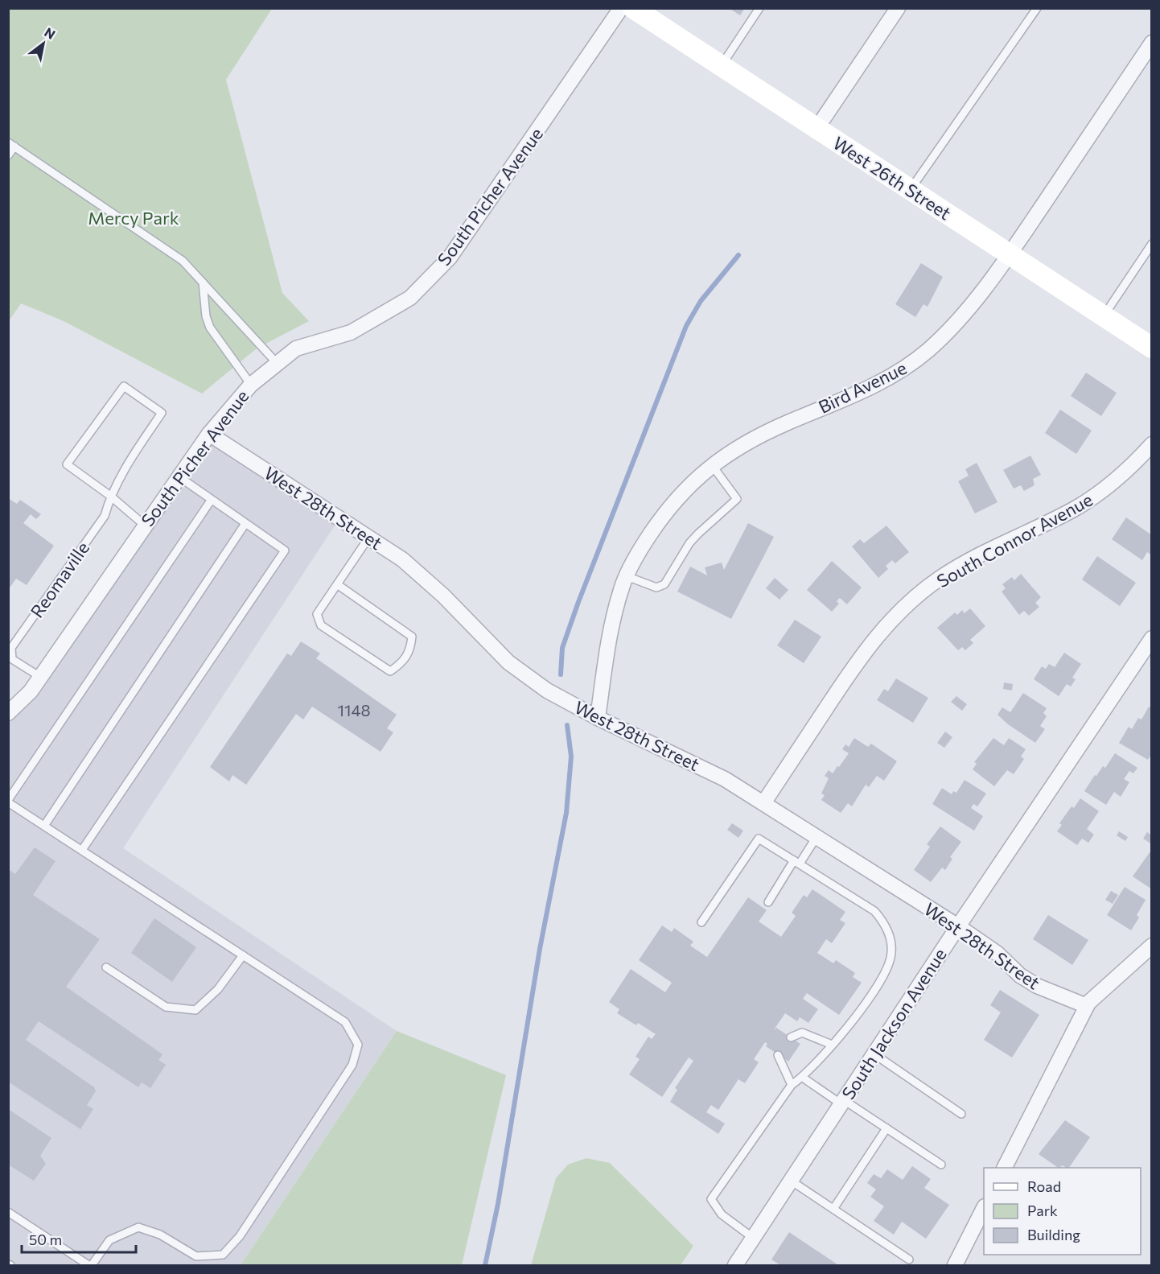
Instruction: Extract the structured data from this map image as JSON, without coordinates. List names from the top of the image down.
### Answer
{
  "streets": {
    "main road": ["West 26th Street"],
    "street": [
      "South Picher Avenue",
      "Bird Avenue",
      "West 28th Street",
      "South Connor Avenue",
      "South Jackson Avenue"
    ],
    "lane": ["Reomaville"]
  },
  "crossings": [
    ["West 26th Street", "Bird Avenue"],
    ["South Picher Avenue", "West 28th Street"],
    ["South Picher Avenue", "Reomaville"],
    ["Bird Avenue", "West 28th Street"],
    ["West 28th Street", "South Connor Avenue"],
    ["West 28th Street", "South Jackson Avenue"]
  ],
  "parks": ["Mercy Park"],
  "house_numbers": ["1148"],
  "legend": ["Road", "Park", "Building"],
  "scale_bar": "50 m",
  "north": "top right"
}
